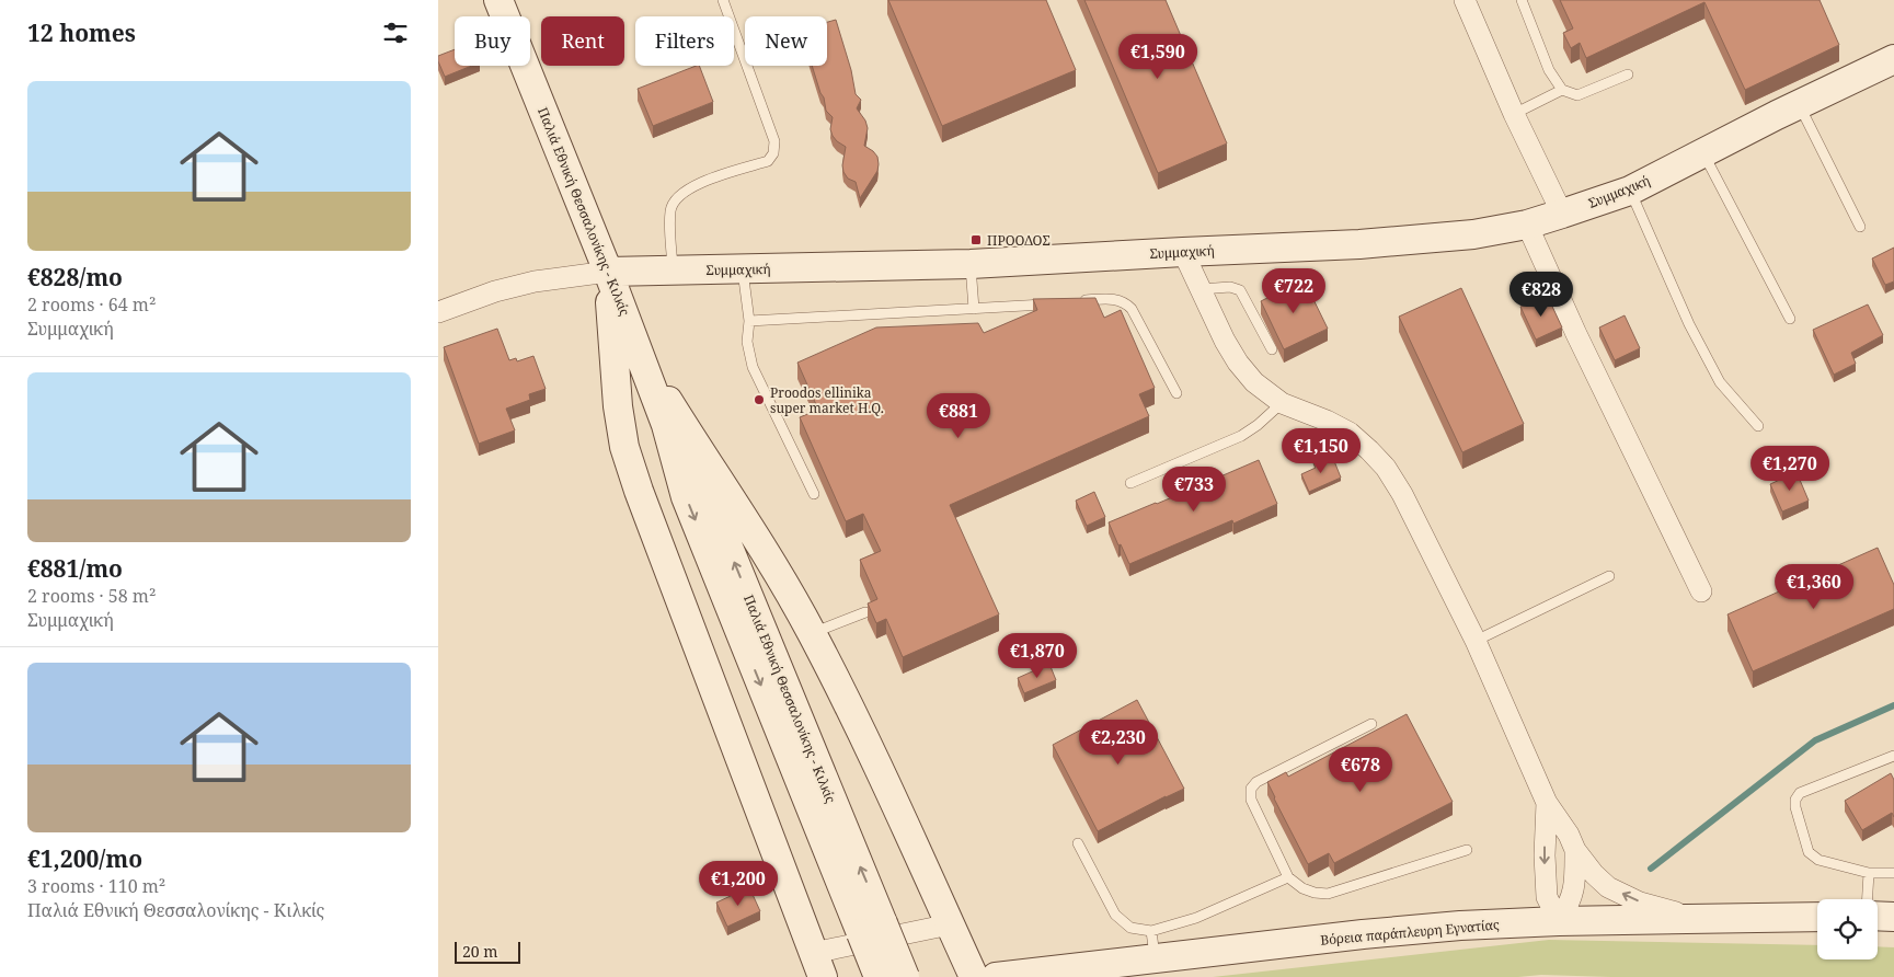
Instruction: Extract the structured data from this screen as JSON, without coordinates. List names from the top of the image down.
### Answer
{
  "streets": {
    "street": ["Συμμαχική", "Παλιά Εθνική Θεσσαλονίκης - Κιλκίς", "Βόρεια παράπλευρη Εγνατίας"]
  },
  "crossings": [
    ["Συμμαχική", "Παλιά Εθνική Θεσσαλονίκης - Κιλκίς"]
  ],
  "places": {
    "transit": ["ΠΡΟΟΔΟΣ"],
    "other": ["Proodos ellinika super market H.Q."]
  },
  "scale_bar": "20 m",
  "page": {
    "heading": "12 homes",
    "chip": [
      "Buy",
      "Rent",
      "Filters",
      "New"
    ],
    "price": [
      "€1,590",
      "€722",
      "€828",
      "€881",
      "€1,150",
      "€1,270",
      "€733",
      "€1,360",
      "€1,870",
      "€2,230",
      "€678",
      "€1,200"
    ],
    "list": [
      {
        "name": "€828/mo",
        "note": "2 rooms · 64 m² · Συμμαχική"
      },
      {
        "name": "€881/mo",
        "note": "2 rooms · 58 m² · Συμμαχική"
      },
      {
        "name": "€1,200/mo",
        "note": "3 rooms · 110 m² · Παλιά Εθνική Θεσσαλονίκης - Κιλκίς"
      }
    ],
    "scale": "20 m"
  }
}
